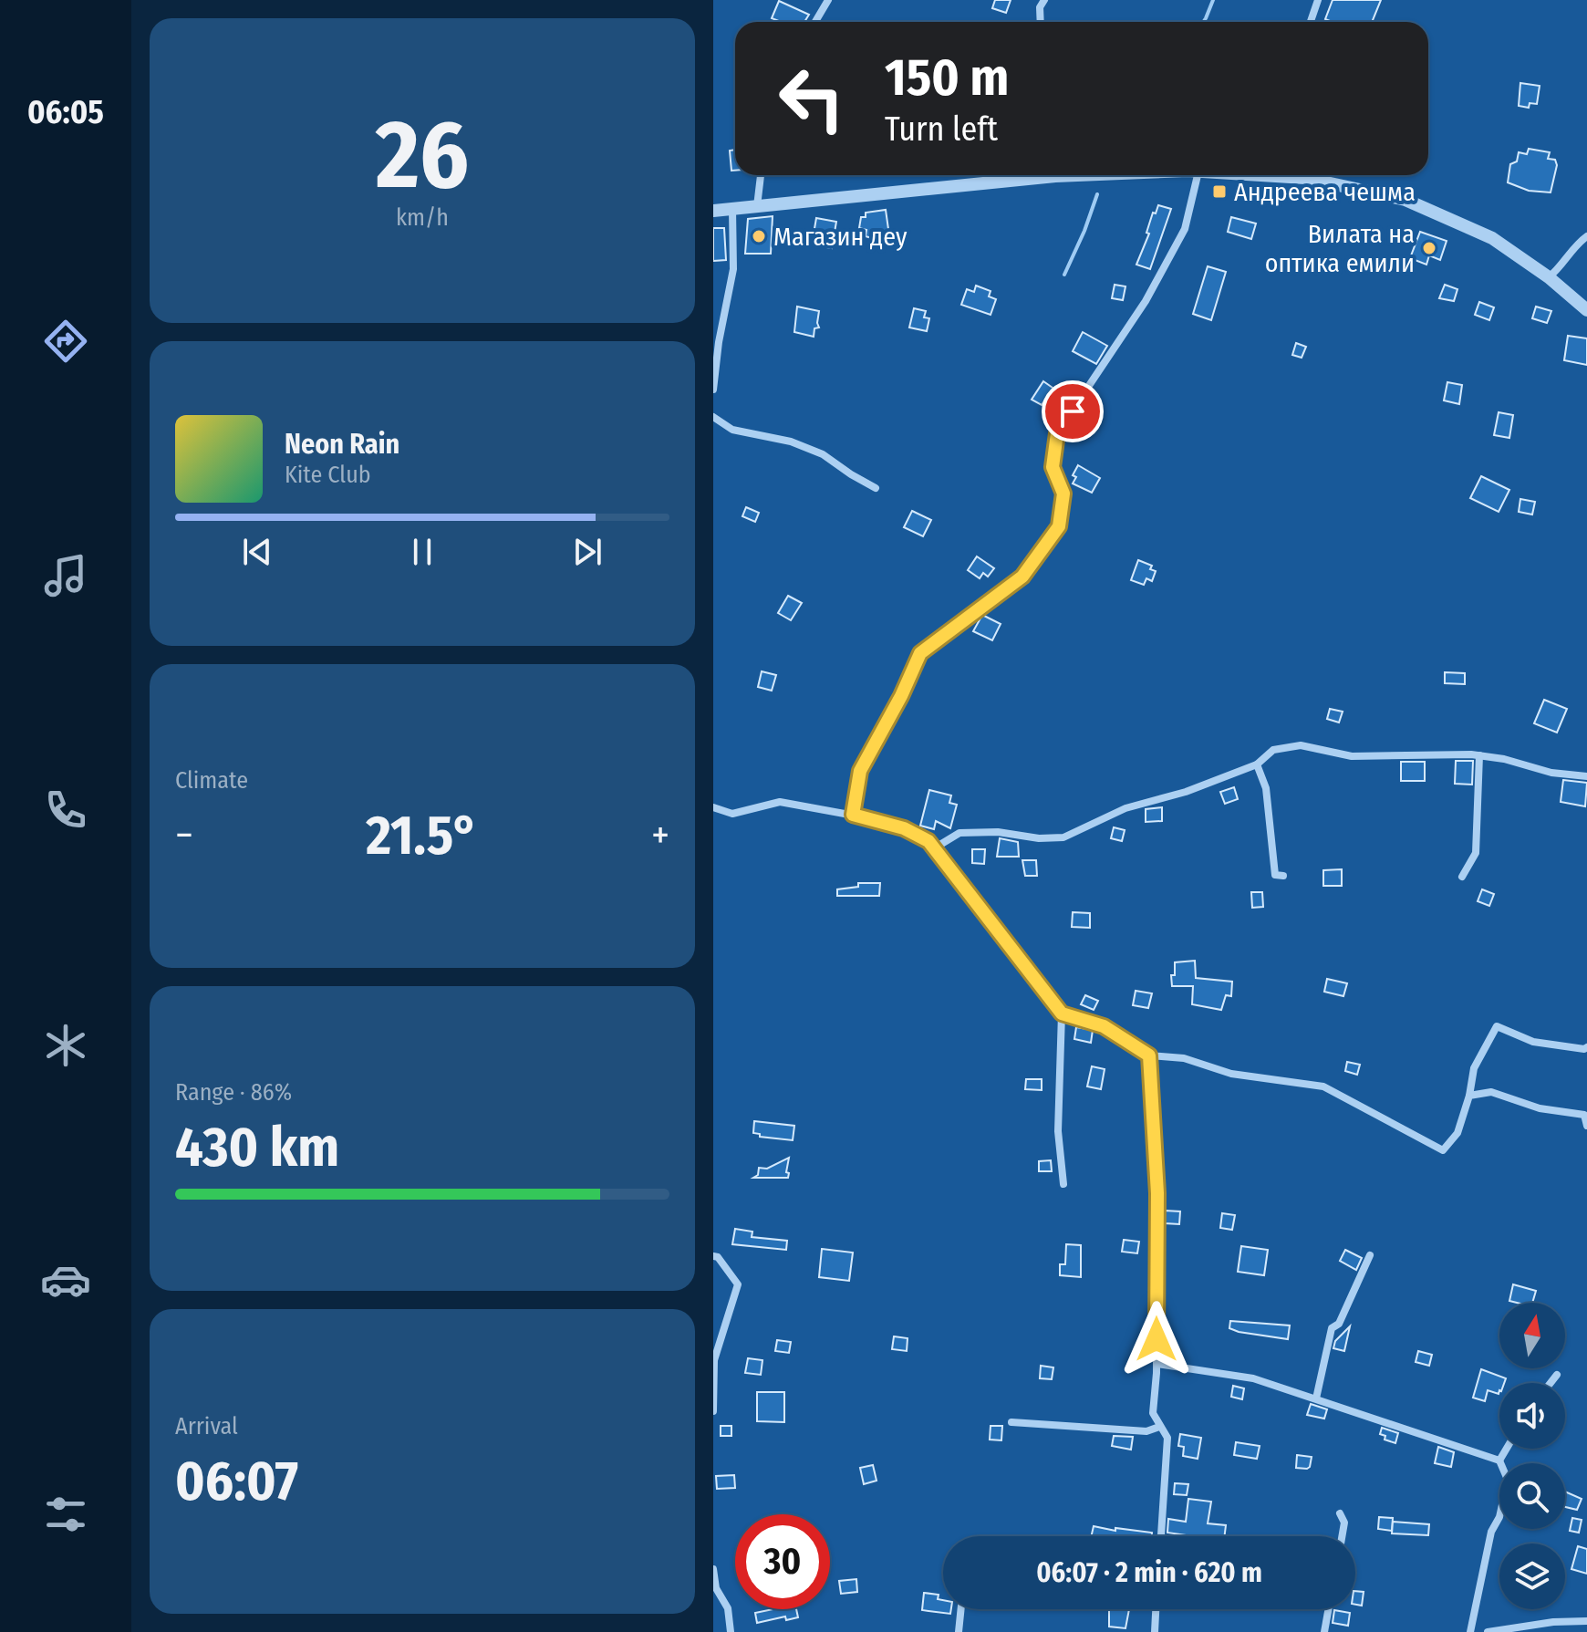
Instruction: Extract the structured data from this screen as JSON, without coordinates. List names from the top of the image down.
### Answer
{
  "places": {
    "transit": ["Андреева чешма"],
    "other": ["Магазин деу", "Вилата на оптика емили"]
  },
  "north": "top",
  "page": {
    "tabs": "06:05",
    "tile": [
      ["26", "km/h"],
      "Climate",
      ["Range · 86%", "430 km"],
      ["Arrival", "06:07"]
    ],
    "turn": ["150 m", "Turn left"],
    "song": ["Neon Rain", "Kite Club"],
    "heat": ["−", "21.5°", "+"],
    "limit": "30",
    "trip": "06:07 · 2 min · 620 m"
  }
}
